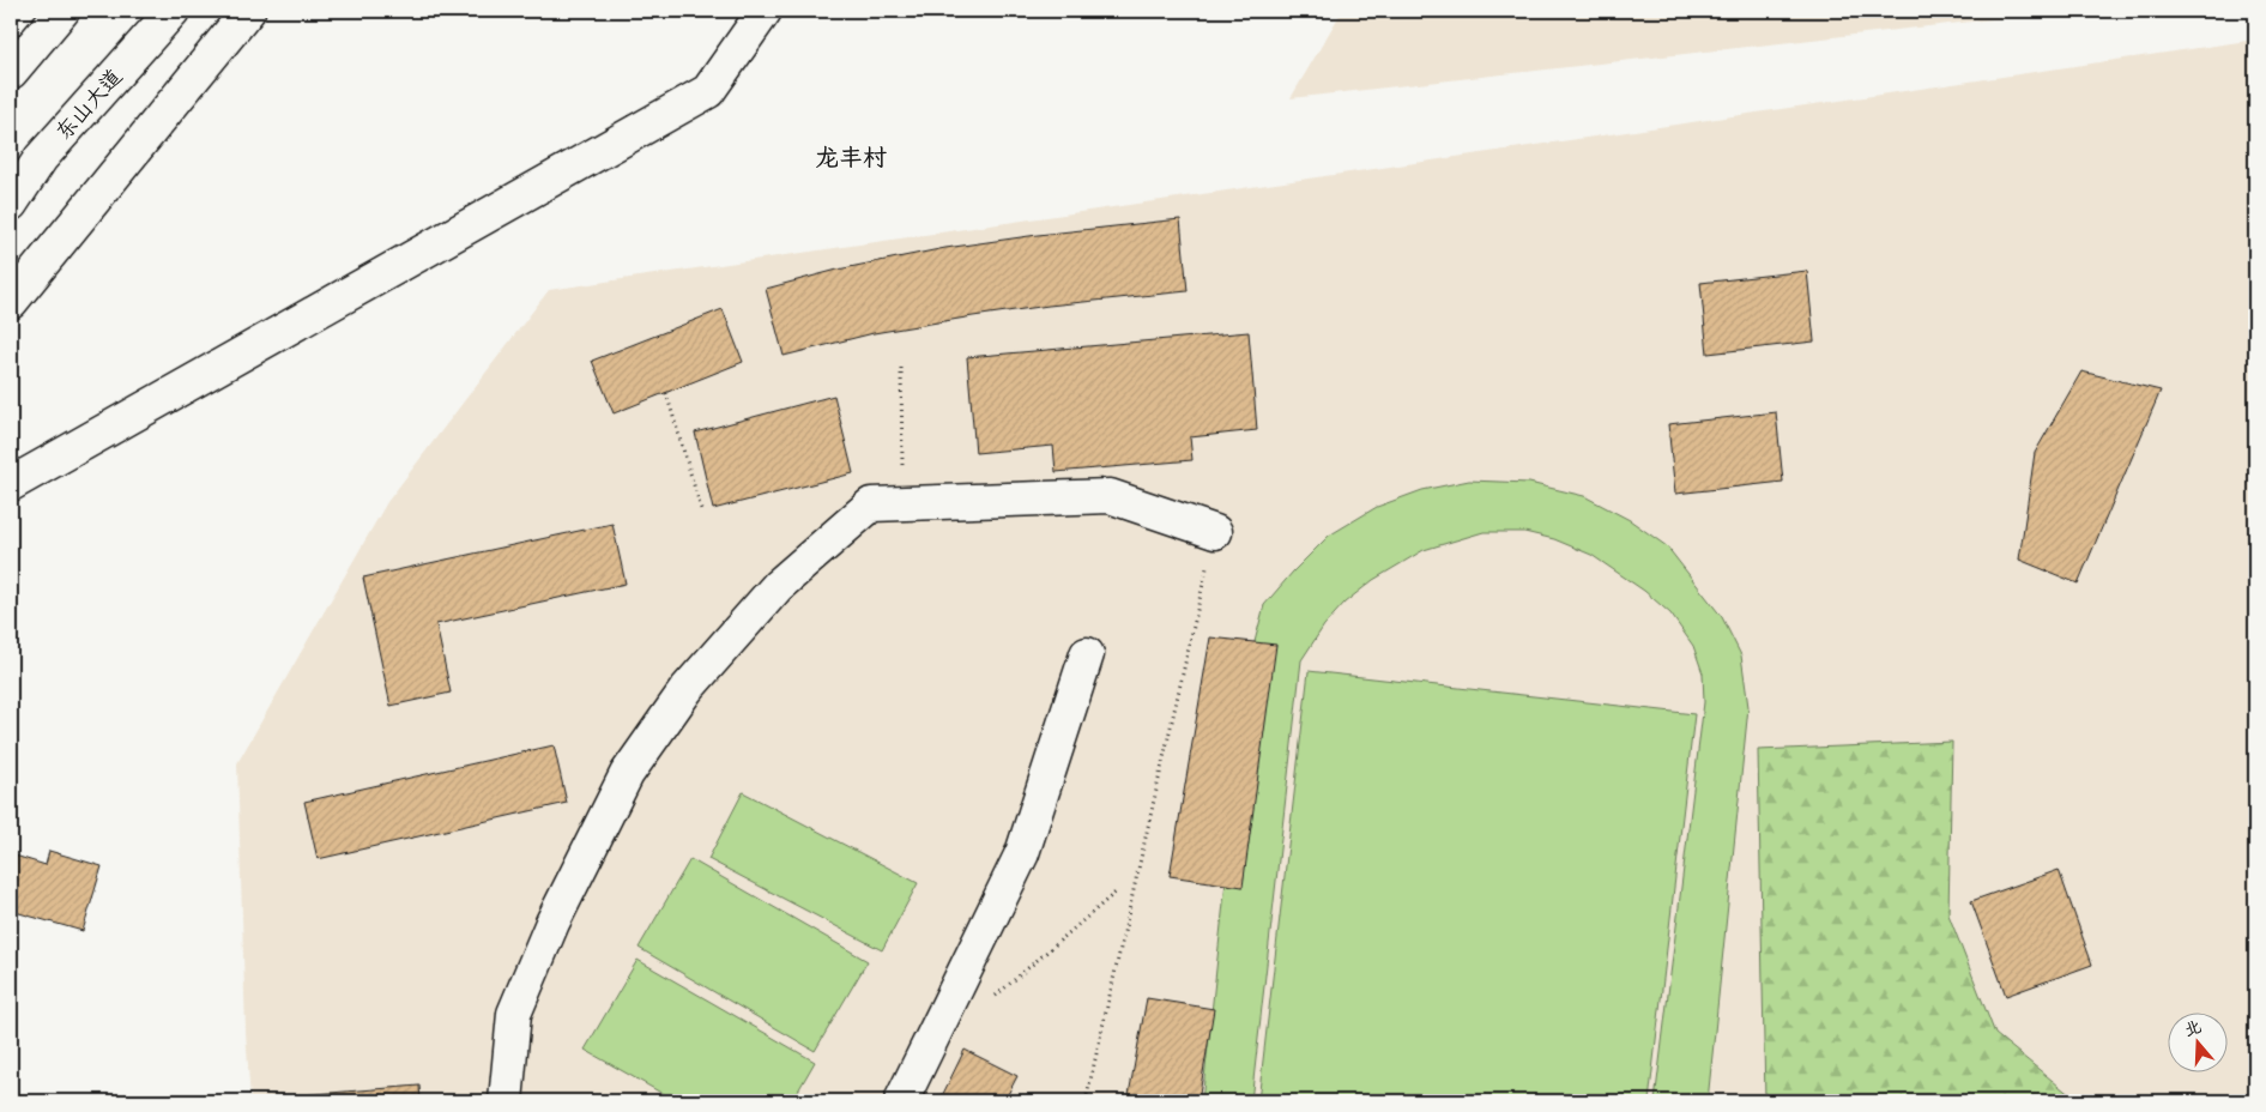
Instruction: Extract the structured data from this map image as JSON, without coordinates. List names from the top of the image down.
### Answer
{
  "streets": {
    "street": ["东山大道"]
  },
  "districts": ["龙丰村"],
  "north": "top"
}
